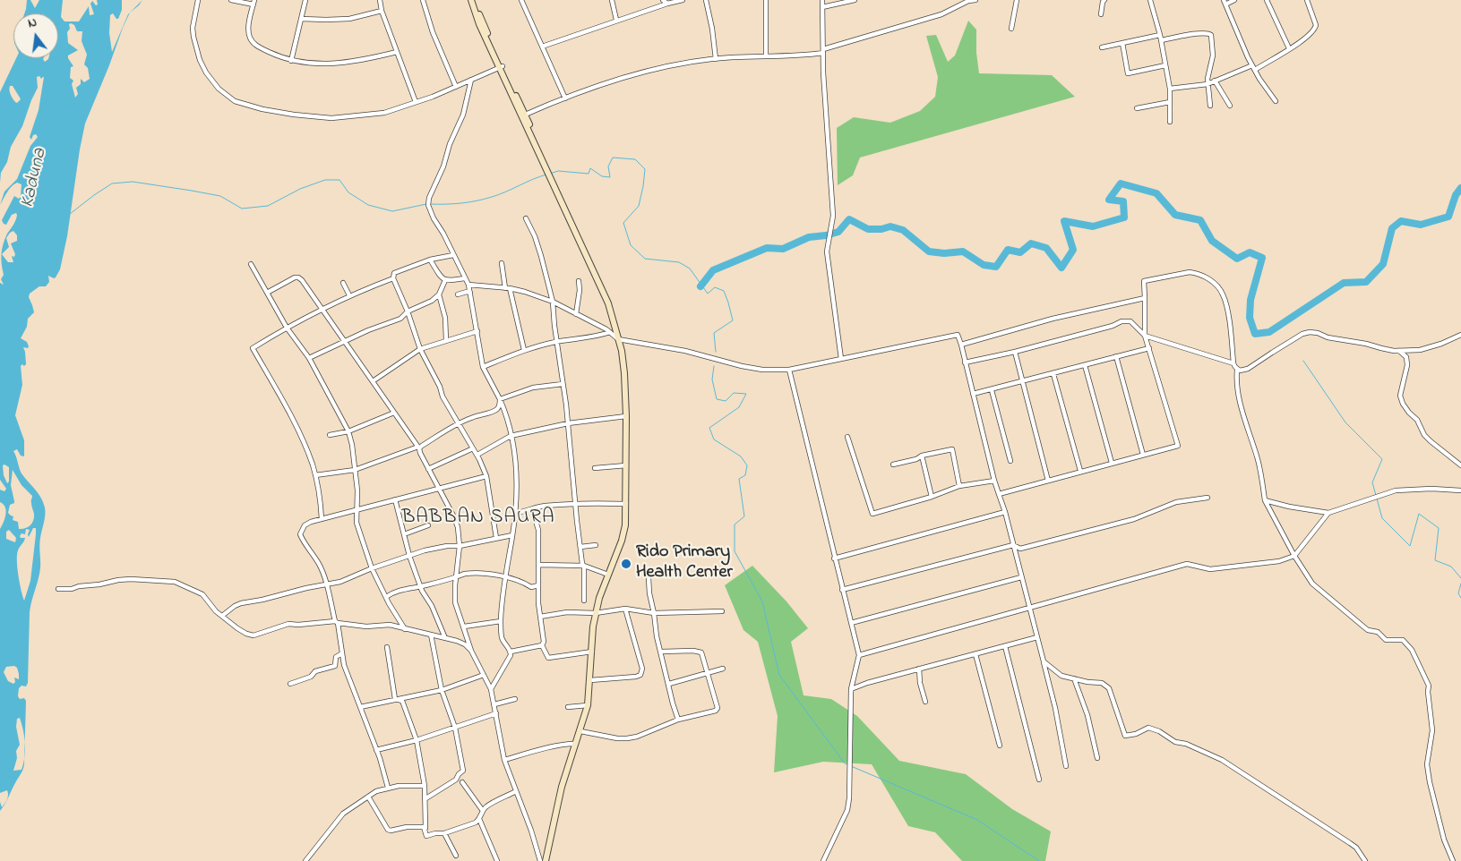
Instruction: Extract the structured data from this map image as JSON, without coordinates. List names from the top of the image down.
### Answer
{
  "districts": ["BABBAN SAURA"],
  "water": ["Kaduna"],
  "places": ["Rido Primary Health Center"],
  "north": "top"
}
